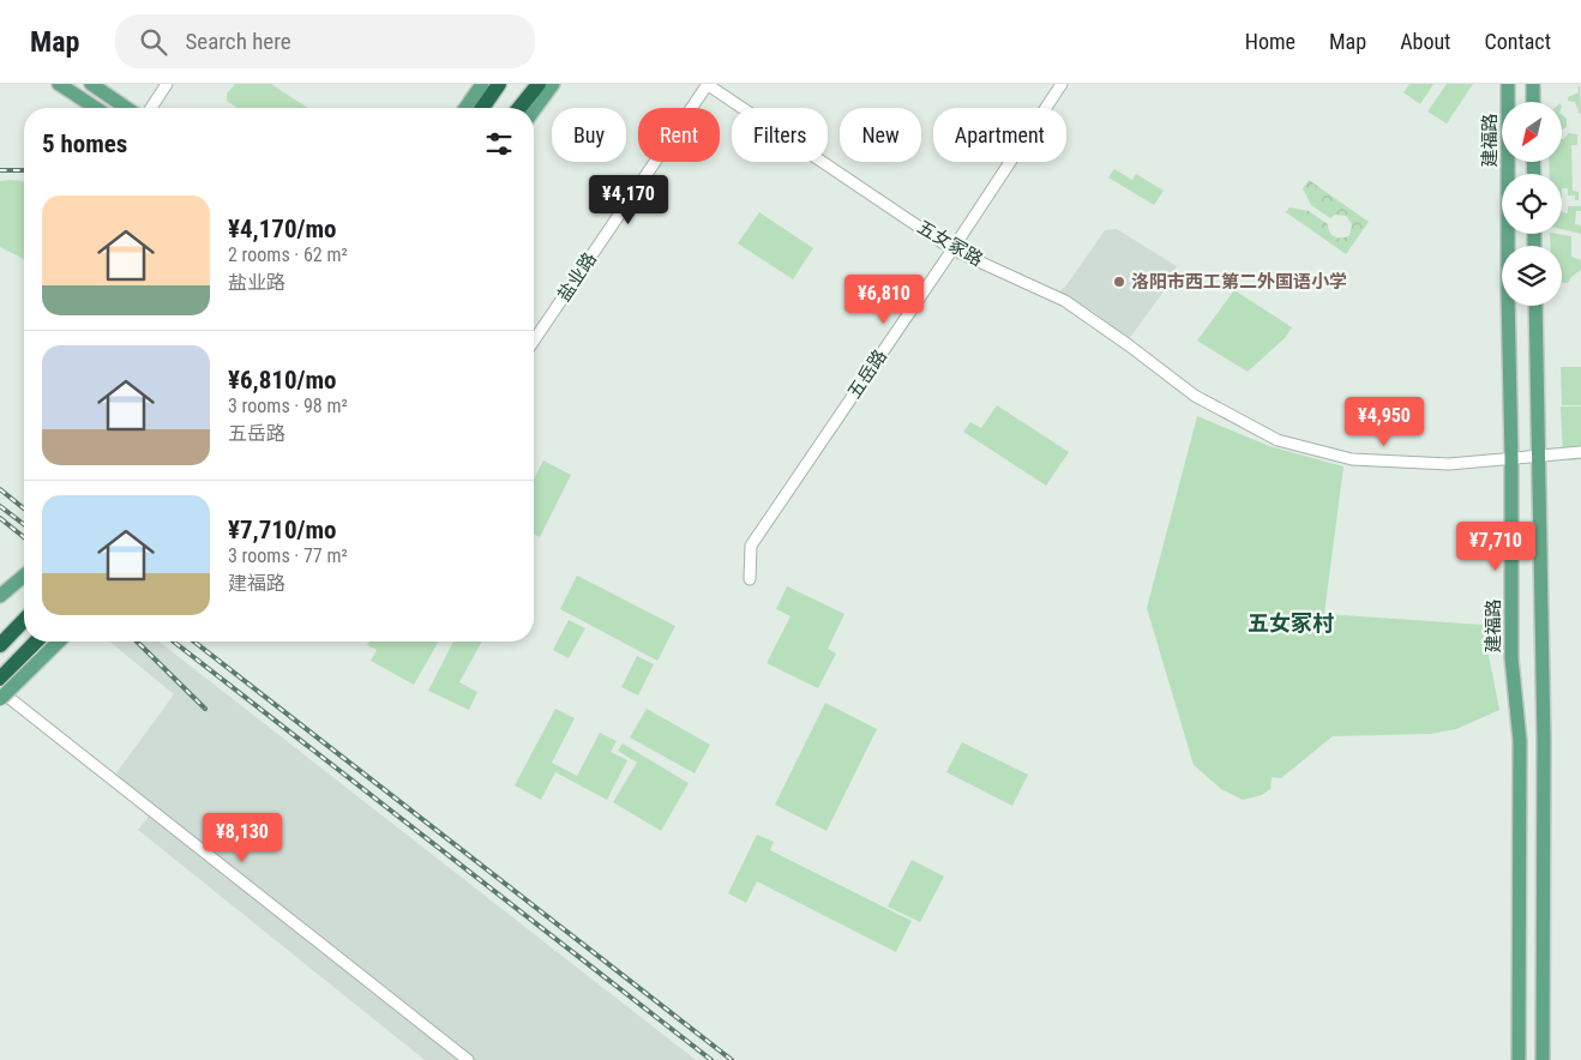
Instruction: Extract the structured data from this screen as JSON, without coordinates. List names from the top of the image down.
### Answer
{
  "streets": {
    "main road": ["建福路"],
    "street": ["五女冢路", "盐业路", "五岳路"]
  },
  "crossings": [
    ["建福路", "五女冢路"],
    ["五女冢路", "盐业路"],
    ["五女冢路", "五岳路"]
  ],
  "districts": ["五女冢村"],
  "places": ["洛阳市西工第二外国语小学"],
  "north": "bottom left",
  "page": {
    "header": "Map",
    "search": "Search here",
    "nav": [
      "Home",
      "Map",
      "About",
      "Contact"
    ],
    "chip": [
      "Buy",
      "Rent",
      "Filters",
      "New",
      "Apartment"
    ],
    "heading": "5 homes",
    "price": [
      "¥4,170",
      "¥6,810",
      "¥4,950",
      "¥7,710",
      "¥8,130"
    ],
    "list": [
      {
        "name": "¥4,170/mo",
        "note": "2 rooms · 62 m² · 盐业路"
      },
      {
        "name": "¥6,810/mo",
        "note": "3 rooms · 98 m² · 五岳路"
      },
      {
        "name": "¥7,710/mo",
        "note": "3 rooms · 77 m² · 建福路"
      }
    ]
  }
}
